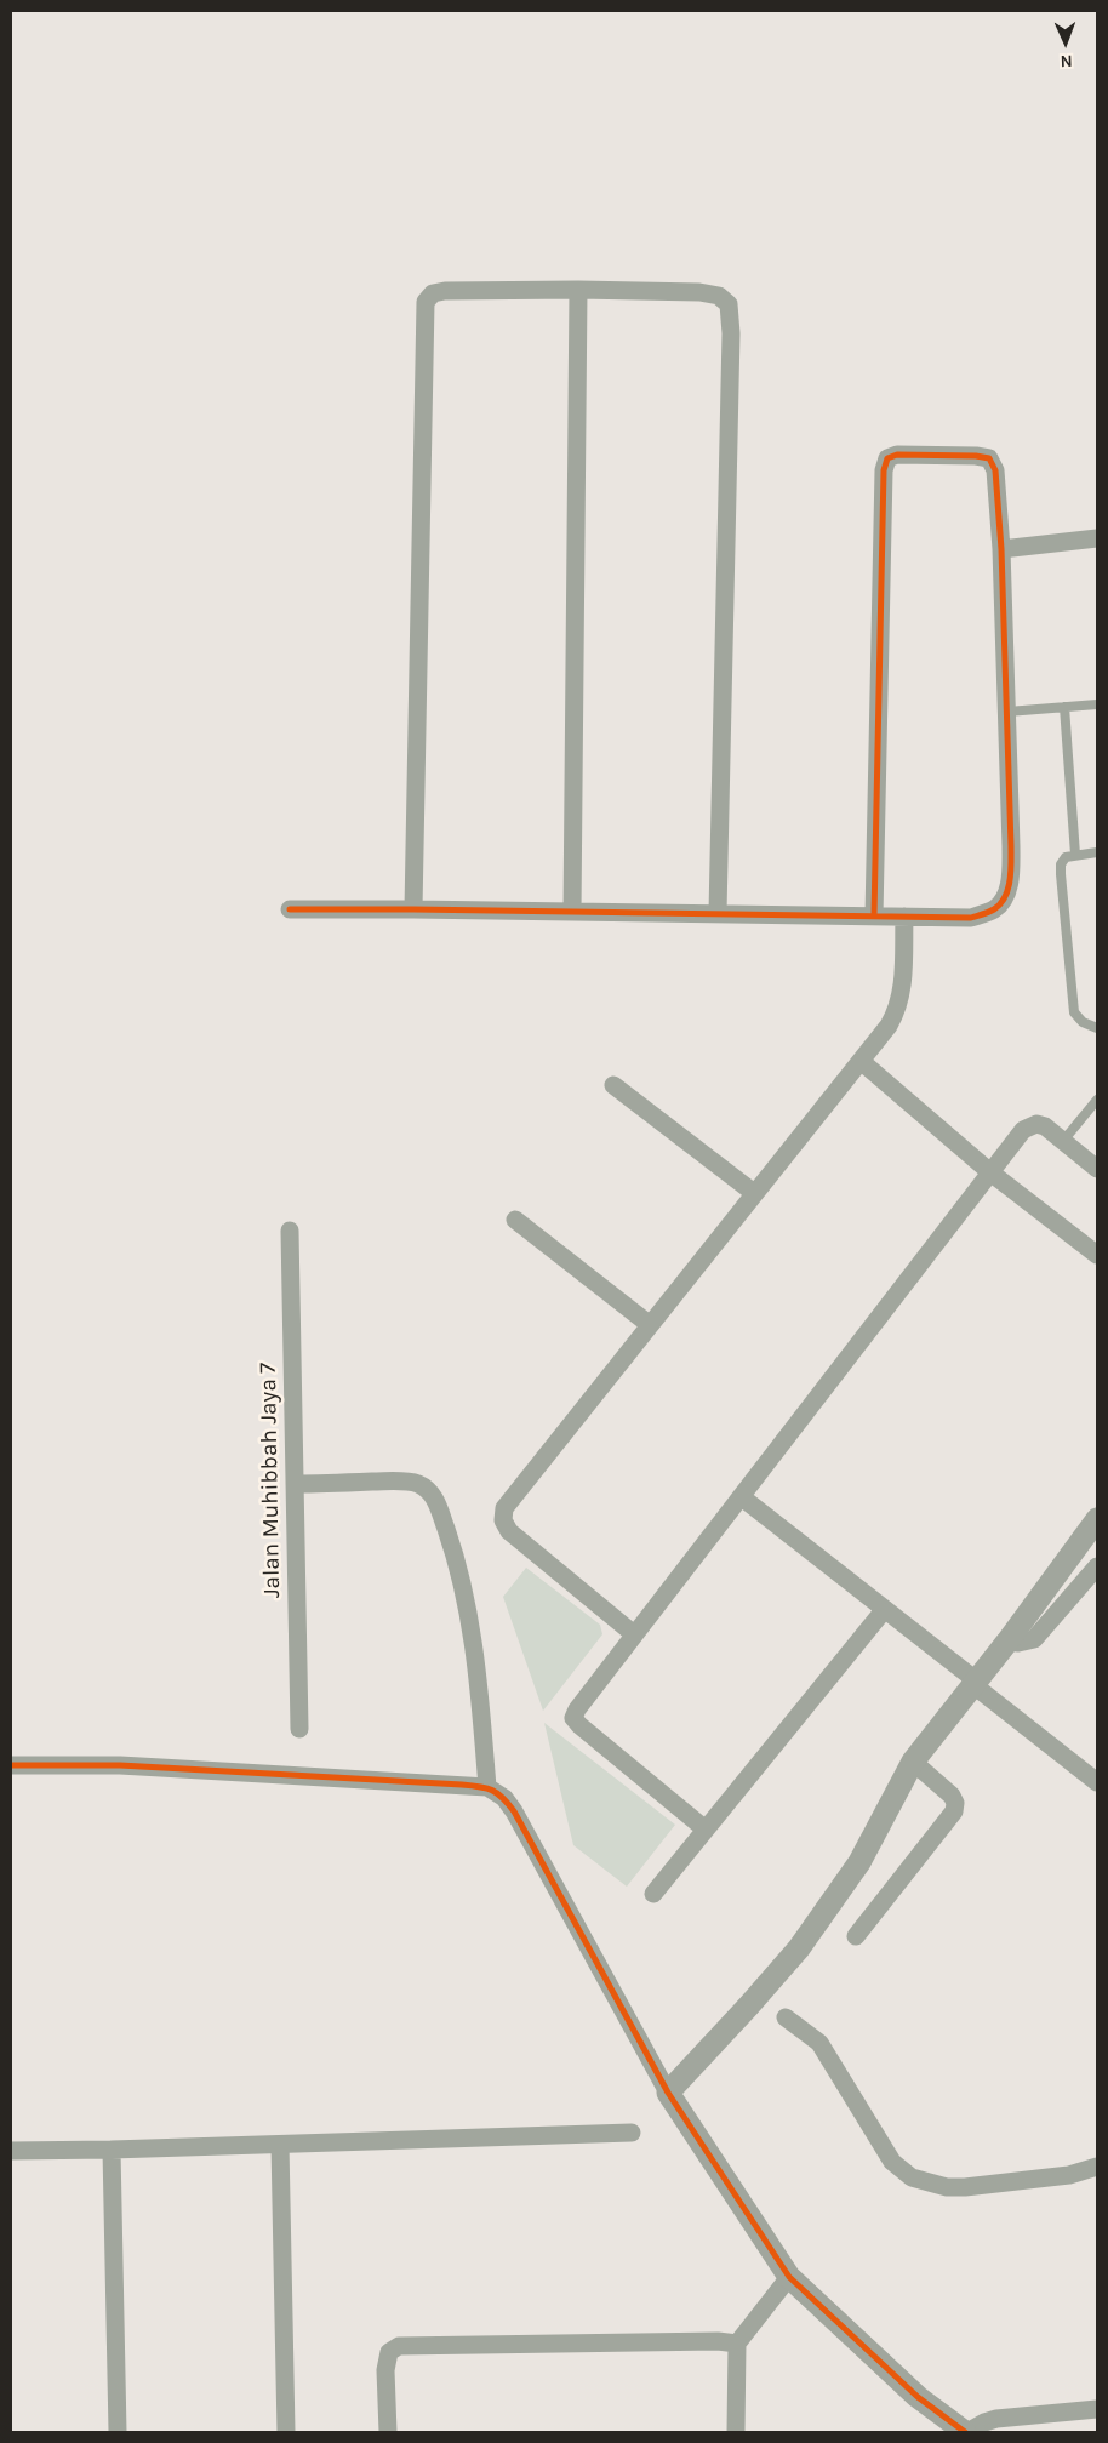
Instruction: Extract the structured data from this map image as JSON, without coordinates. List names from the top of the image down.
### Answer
{
  "streets": {
    "street": ["Jalan Muhibbah Jaya 7"]
  },
  "north": "bottom"
}
